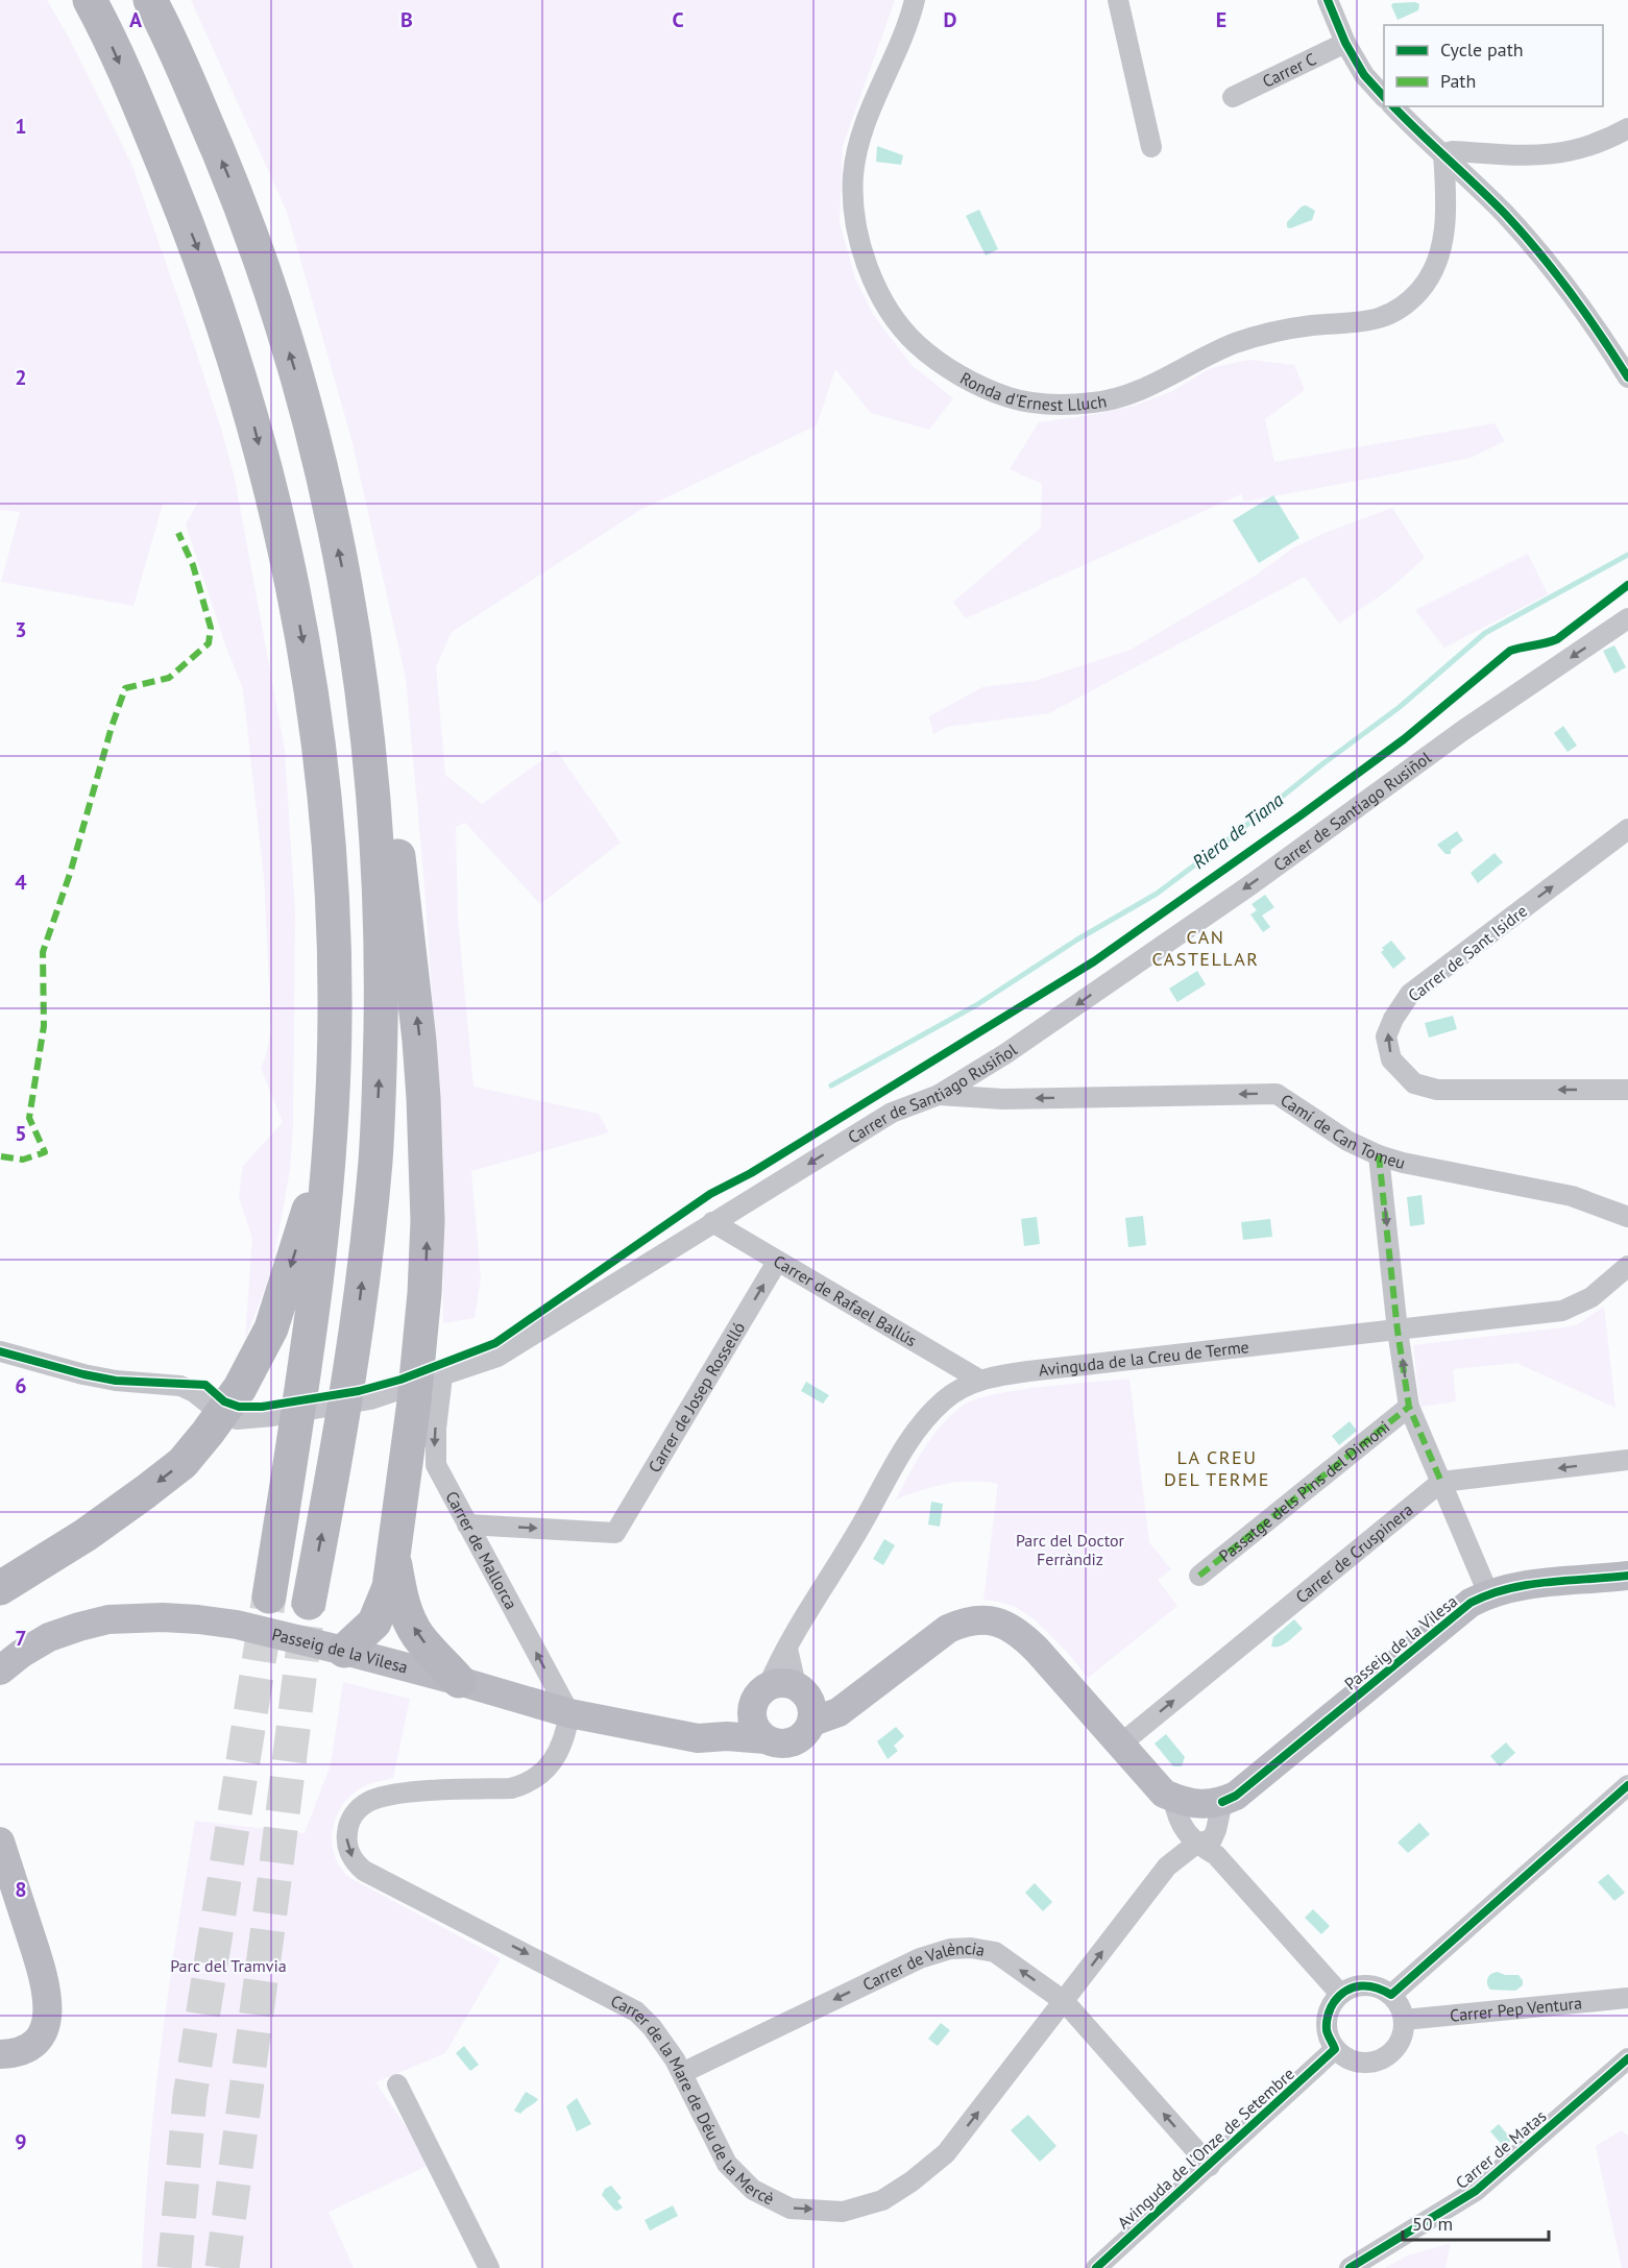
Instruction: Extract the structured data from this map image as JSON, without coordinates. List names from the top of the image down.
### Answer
{
  "streets": {
    "street": [
      "Carrer C",
      "Ronda d'Ernest Lluch",
      "Carrer de Santiago Rusiñol",
      "Carrer de Sant Isidre",
      "Camí de Can Tomeu",
      "Carrer de Rafael Ballús",
      "Avinguda de la Creu de Terme",
      "Carrer de Josep Rosselló",
      "Passatge dels Pins del Dimoni",
      "Carrer de Mallorca",
      "Carrer de Cruspinera",
      "Passeig de la Vilesa",
      "Carrer de València",
      "Carrer Pep Ventura",
      "Carrer de la Mare de Déu de la Mercè",
      "Avinguda de l'Onze de Setembre",
      "Carrer de Matas"
    ]
  },
  "crossings": [
    ["Carrer de Santiago Rusiñol", "Camí de Can Tomeu"],
    ["Carrer de Santiago Rusiñol", "Carrer de Rafael Ballús"],
    ["Carrer de Santiago Rusiñol", "Carrer de Mallorca"],
    ["Carrer de Rafael Ballús", "Avinguda de la Creu de Terme"],
    ["Carrer de Rafael Ballús", "Carrer de Josep Rosselló"],
    ["Avinguda de la Creu de Terme", "Passeig de la Vilesa"],
    ["Carrer de Josep Rosselló", "Carrer de Mallorca"],
    ["Carrer de Mallorca", "Passeig de la Vilesa"],
    ["Carrer de Mallorca", "Carrer de la Mare de Déu de la Mercè"],
    ["Passeig de la Vilesa", "Carrer de la Mare de Déu de la Mercè"],
    ["Carrer de València", "Carrer de la Mare de Déu de la Mercè"],
    ["Carrer de València", "Avinguda de l'Onze de Setembre"],
    ["Carrer Pep Ventura", "Avinguda de l'Onze de Setembre"]
  ],
  "one_way": [
    "Carrer de Santiago Rusiñol",
    "Camí de Can Tomeu",
    "Carrer de Josep Rosselló",
    "Carrer de Cruspinera",
    "Carrer de València"
  ],
  "districts": ["CAN CASTELLAR", "LA CREU DEL TERME"],
  "water": ["Riera de Tiana"],
  "parks": ["Parc del Doctor Ferràndiz", "Parc del Tramvia"],
  "legend": ["Cycle path", "Path"],
  "scale_bar": "50 m",
  "grid": {
    "columns": [
      "A",
      "B",
      "C",
      "D",
      "E"
    ],
    "rows": [
      "1",
      "2",
      "3",
      "4",
      "5",
      "6",
      "7",
      "8",
      "9"
    ]
  }
}
